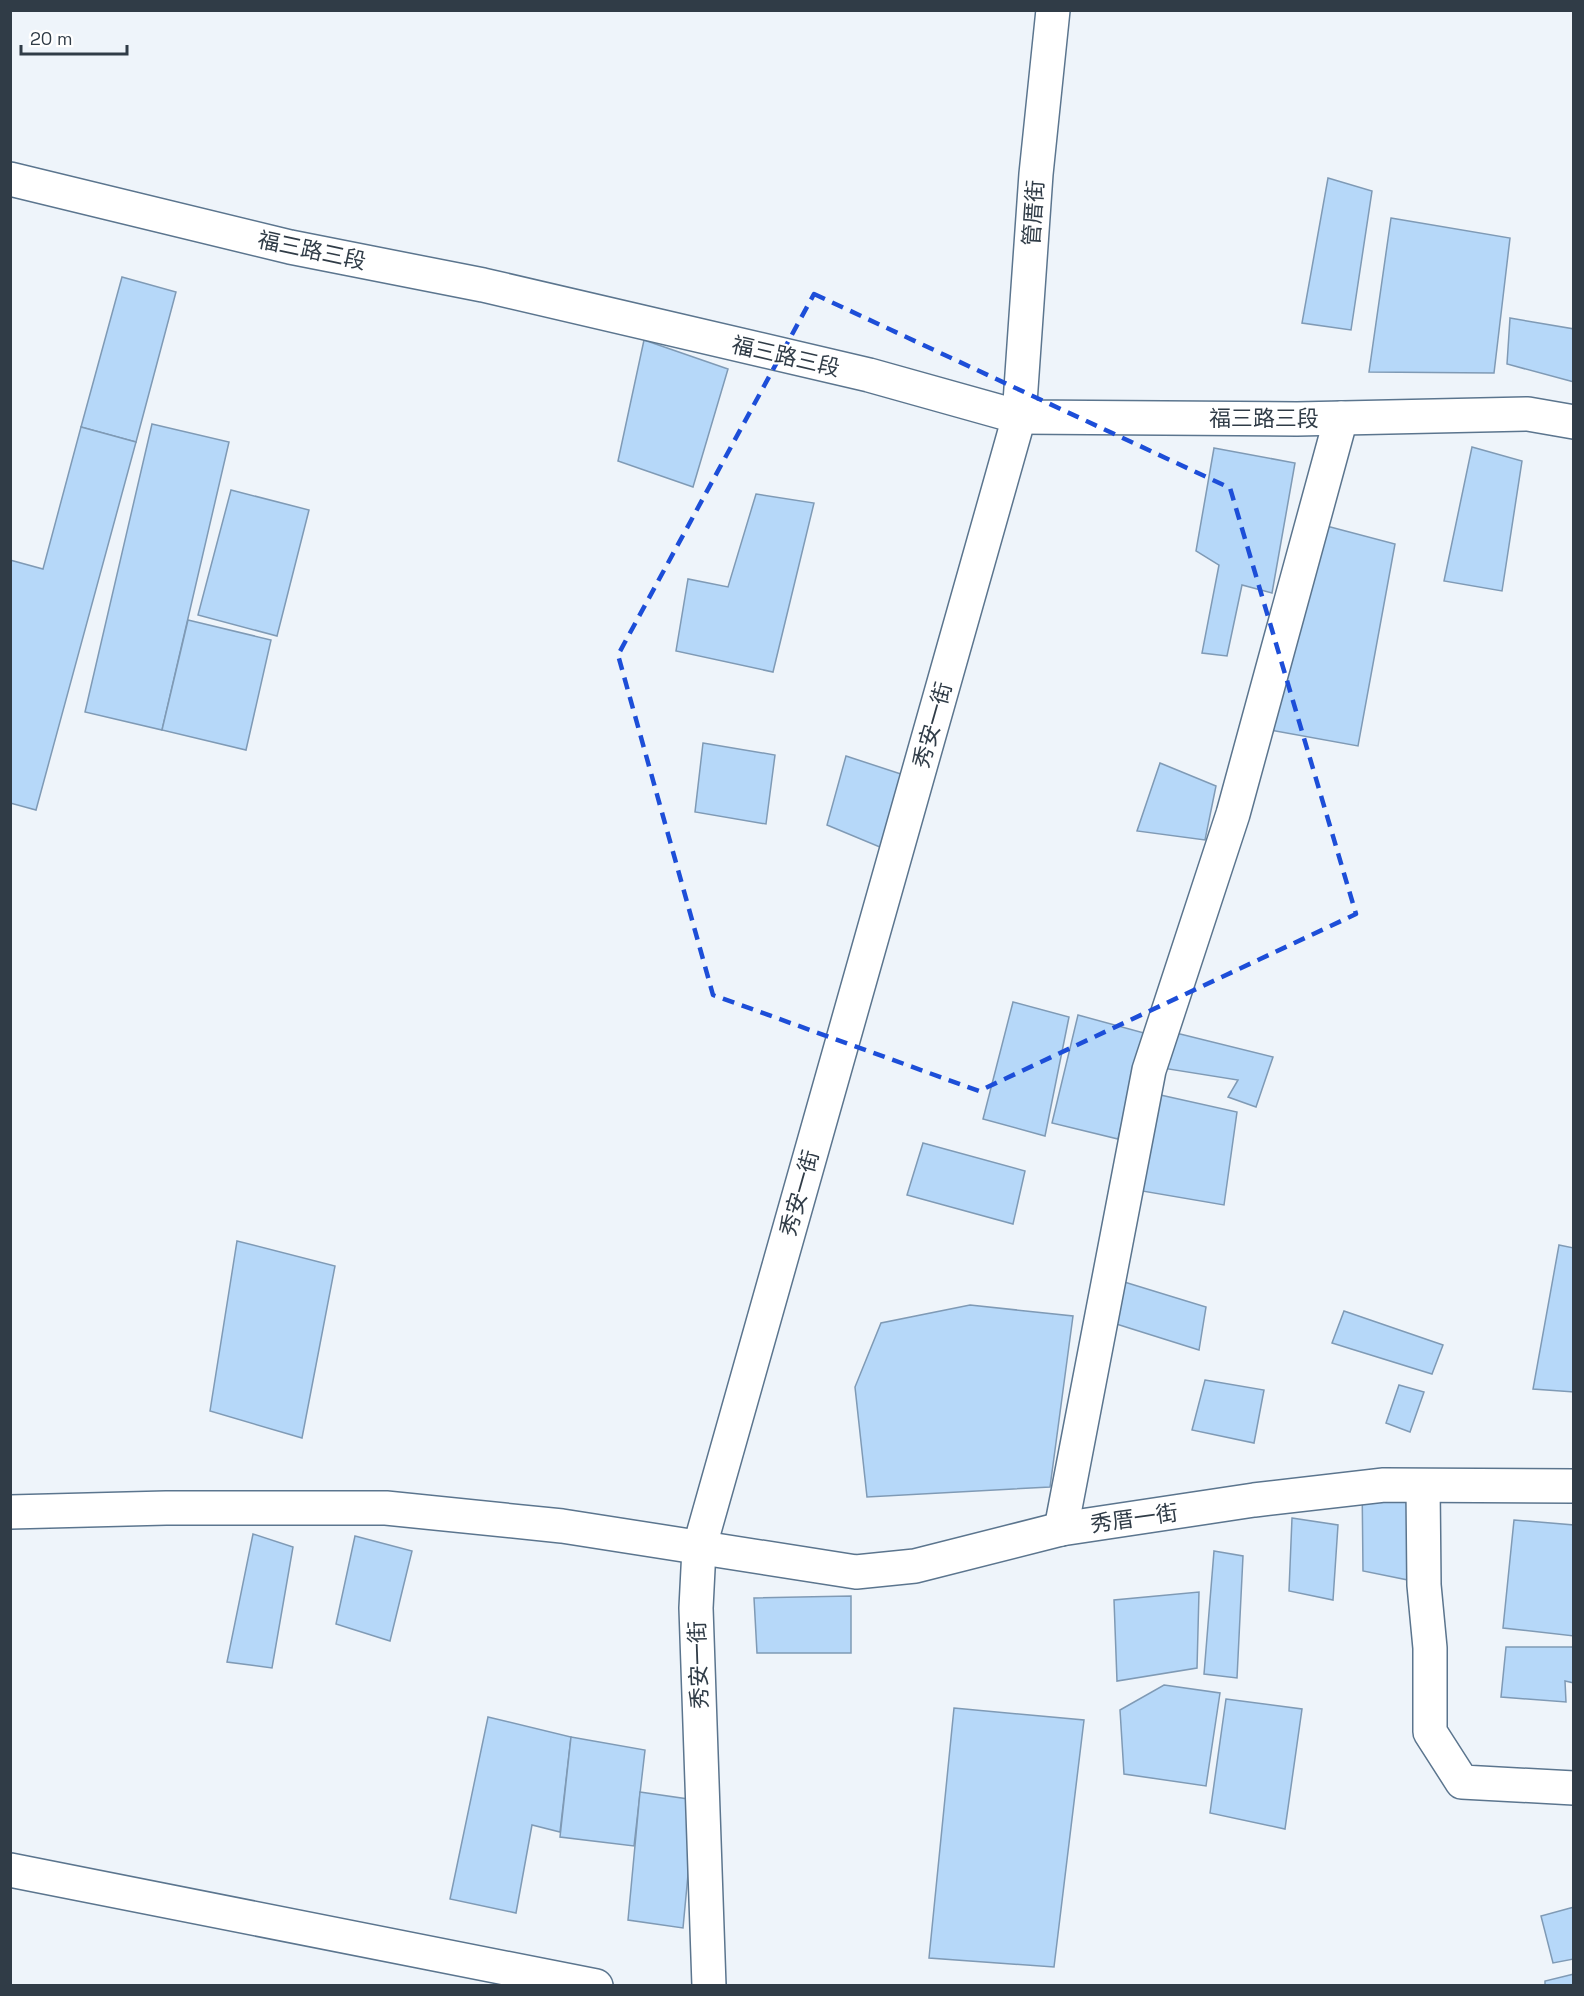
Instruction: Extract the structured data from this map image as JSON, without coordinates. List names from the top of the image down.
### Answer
{
  "streets": {
    "street": [
      "管厝街",
      "福三路三段",
      "秀安一街",
      "秀厝一街"
    ]
  },
  "crossings": [
    ["管厝街", "福三路三段"],
    ["管厝街", "秀安一街"],
    ["福三路三段", "秀安一街"],
    ["秀安一街", "秀厝一街"]
  ],
  "scale_bar": "20 m"
}
